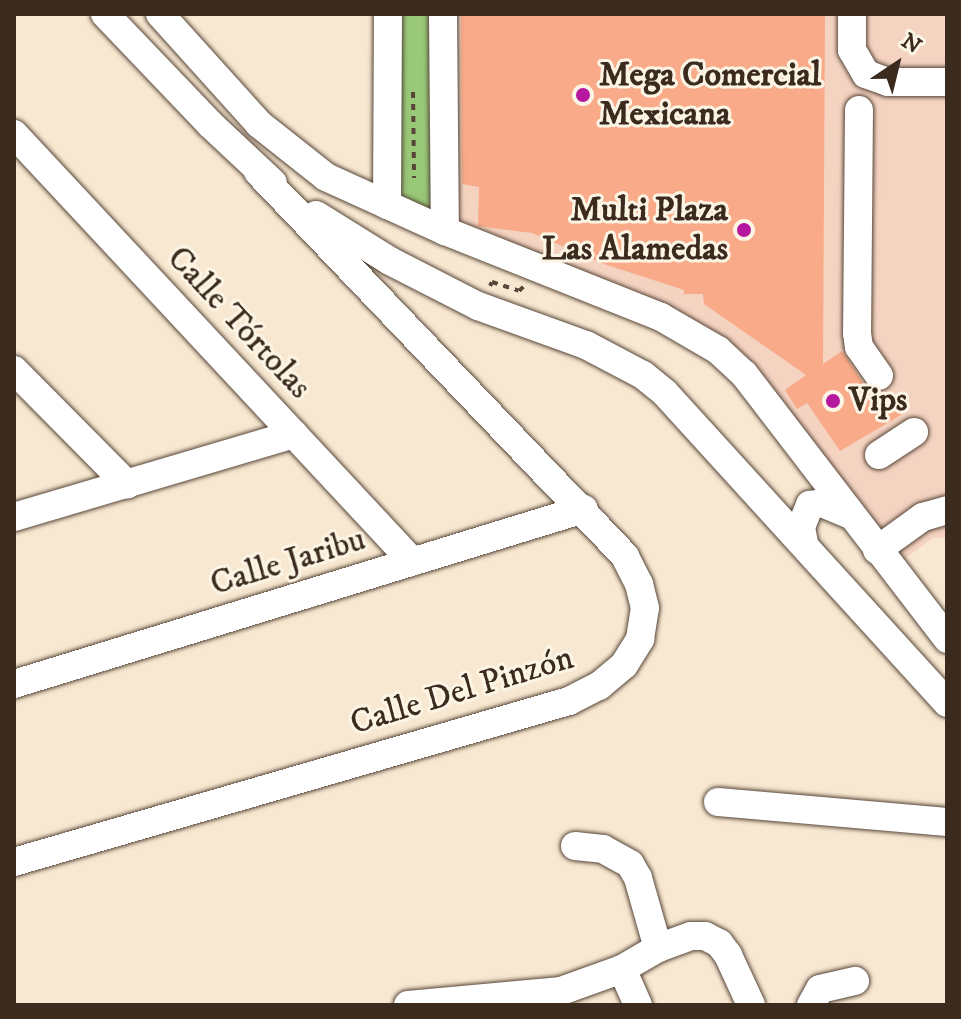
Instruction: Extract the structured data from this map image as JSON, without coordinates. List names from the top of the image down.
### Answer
{
  "streets": {
    "street": ["Calle Tórtolas", "Calle Jaribu", "Calle Del Pinzón"]
  },
  "crossings": [
    ["Calle Tórtolas", "Calle Jaribu"],
    ["Calle Jaribu", "Calle Del Pinzón"]
  ],
  "places": ["Mega Comercial Mexicana", "Multi Plaza Las Alamedas", "Vips"],
  "north": "top right"
}
